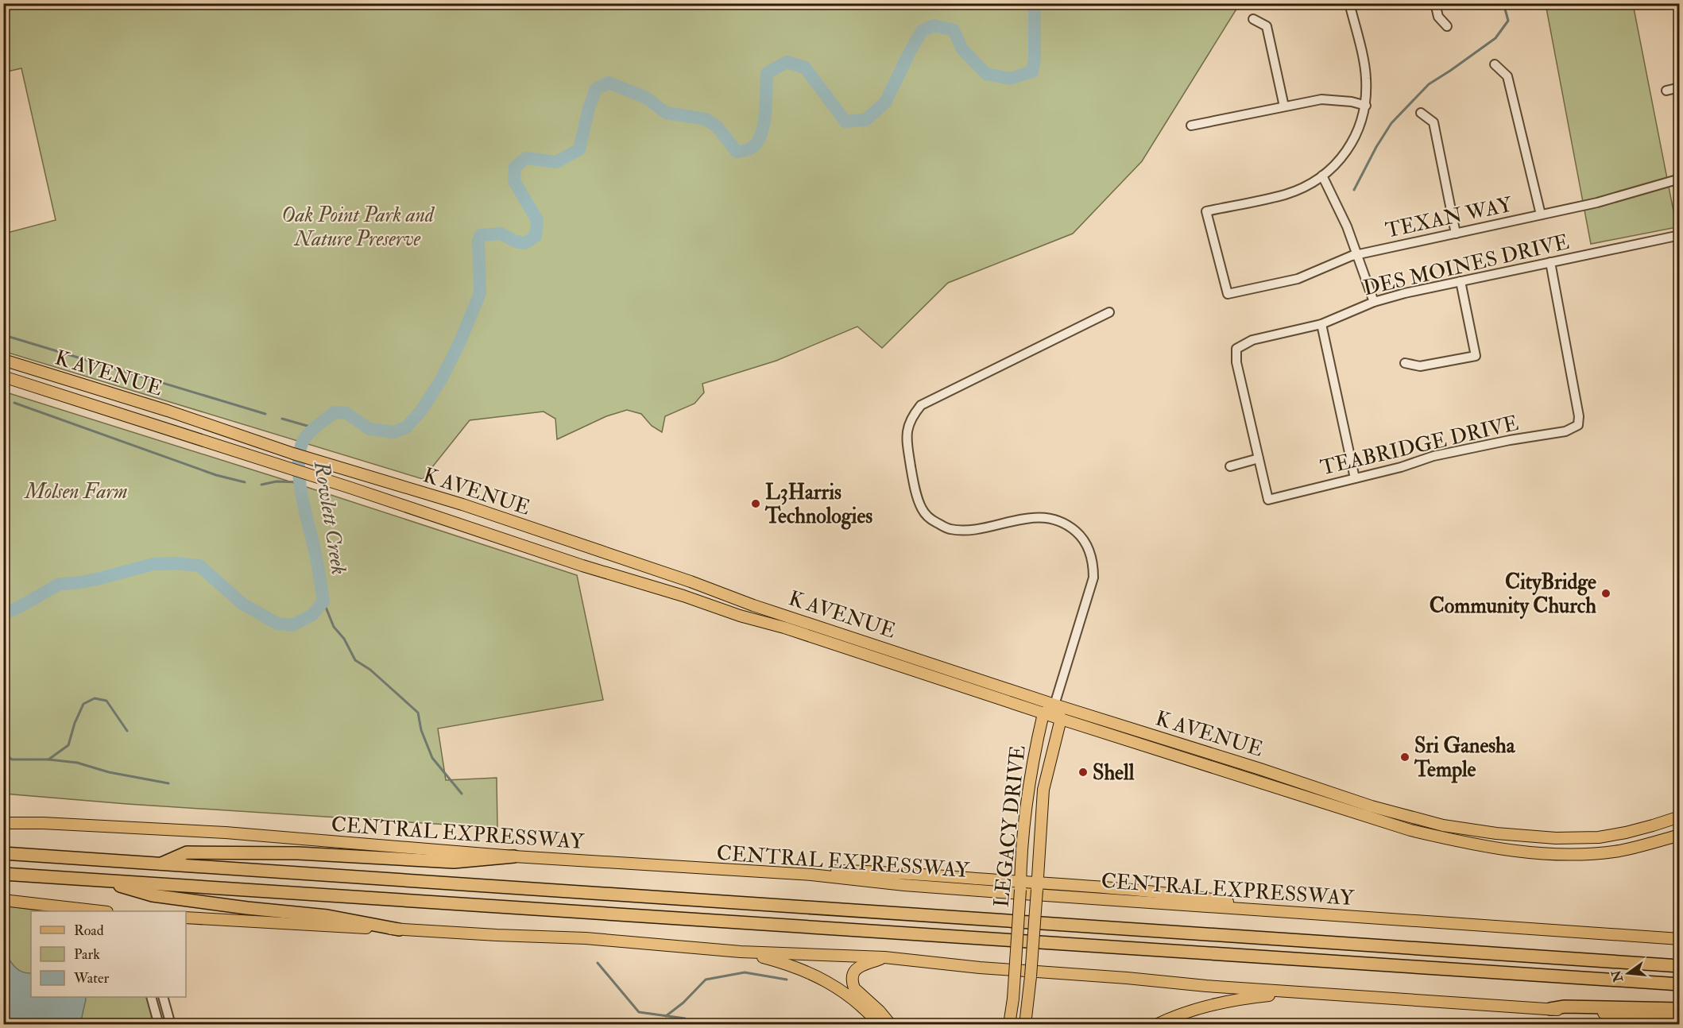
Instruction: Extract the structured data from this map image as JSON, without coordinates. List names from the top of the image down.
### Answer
{
  "streets": {
    "main road": ["K AVENUE", "LEGACY DRIVE", "CENTRAL EXPRESSWAY"],
    "street": ["TEXAN WAY", "DES MOINES DRIVE", "TEABRIDGE DRIVE"]
  },
  "crossings": [
    ["DES MOINES DRIVE", "TEABRIDGE DRIVE"],
    ["K AVENUE", "LEGACY DRIVE"]
  ],
  "water": ["Rowlett Creek"],
  "parks": ["Oak Point Park and Nature Preserve", "Molsen Farm"],
  "places": [
    "L3Harris Technologies",
    "CityBridge Community Church",
    "Sri Ganesha Temple",
    "Shell"
  ],
  "legend": ["Road", "Park", "Water"],
  "north": "left"
}
